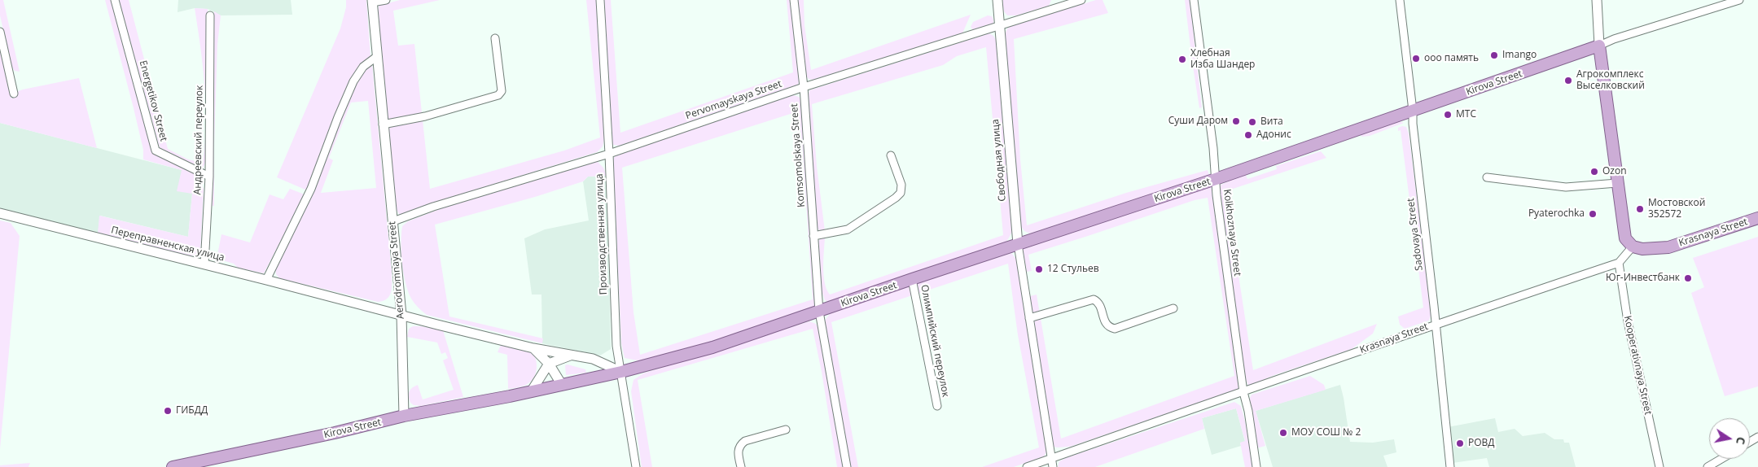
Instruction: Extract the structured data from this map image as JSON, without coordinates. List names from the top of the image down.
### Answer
{
  "streets": {
    "main road": ["Kirova Street", "Krasnaya Street"],
    "street": [
      "Pervomayskaya Street",
      "Energetikov Street",
      "Андреевский переулок",
      "Komsomolskaya Street",
      "Свободная улица",
      "Kolkhoznaya Street",
      "Производственная улица",
      "Sadovaya Street",
      "Переправненская улица",
      "Aerodromnaya Street",
      "Олимпийский переулок",
      "Kooperativnaya Street"
    ]
  },
  "crossings": [
    ["Kirova Street", "Komsomolskaya Street"],
    ["Kirova Street", "Свободная улица"],
    ["Kirova Street", "Kolkhoznaya Street"],
    ["Kirova Street", "Производственная улица"],
    ["Kirova Street", "Sadovaya Street"],
    ["Kirova Street", "Aerodromnaya Street"],
    ["Kirova Street", "Олимпийский переулок"],
    ["Pervomayskaya Street", "Komsomolskaya Street"],
    ["Pervomayskaya Street", "Свободная улица"],
    ["Pervomayskaya Street", "Производственная улица"],
    ["Pervomayskaya Street", "Aerodromnaya Street"],
    ["Energetikov Street", "Андреевский переулок"],
    ["Андреевский переулок", "Переправненская улица"],
    ["Свободная улица", "Krasnaya Street"],
    ["Kolkhoznaya Street", "Krasnaya Street"],
    ["Krasnaya Street", "Sadovaya Street"],
    ["Krasnaya Street", "Kooperativnaya Street"],
    ["Переправненская улица", "Aerodromnaya Street"]
  ],
  "places": [
    "Imango",
    "ооо память",
    "Хлебная Изба Шандер",
    "Агрокомплекс Выселковский",
    "МТС",
    "Суши Даром",
    "Вита",
    "Адонис",
    "Ozon",
    "Мостовской 352572",
    "Pyaterochka",
    "12 Стульев",
    "Юг-Инвестбанк",
    "ГИБДД",
    "МОУ СОШ № 2",
    "РОВД"
  ],
  "north": "right"
}
